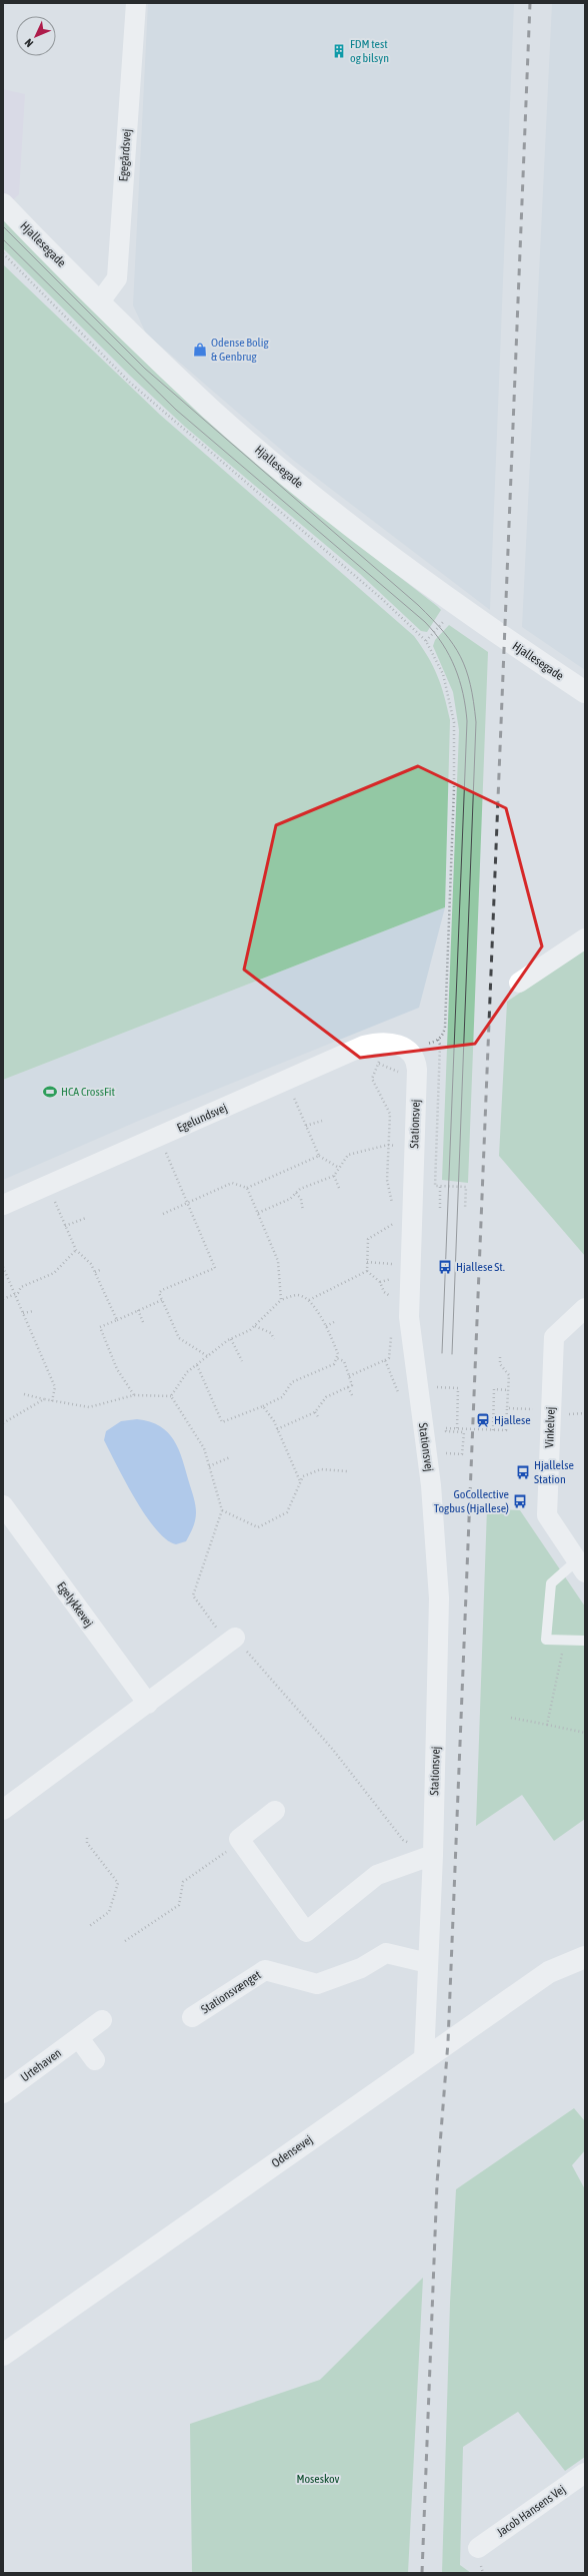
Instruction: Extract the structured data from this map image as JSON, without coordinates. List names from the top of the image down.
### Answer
{
  "streets": {
    "street": [
      "Egegårdsvej",
      "Hjallesegade",
      "Egelundsvej",
      "Stationsvej",
      "Vinkelvej",
      "Egelykkevej",
      "Stationsvænget",
      "Urtehaven",
      "Odensevej",
      "Jacob Hansens Vej"
    ]
  },
  "crossings": [
    ["Egegårdsvej", "Hjallesegade"],
    ["Egelundsvej", "Stationsvej"],
    ["Stationsvej", "Stationsvænget"],
    ["Stationsvej", "Odensevej"]
  ],
  "parks": ["Moseskov"],
  "places": {
    "building": ["FDM test og bilsyn"],
    "shop": ["Odense Bolig & Genbrug"],
    "sports": ["HCA CrossFit"],
    "bus stop": ["Hjallese St.", "Hjallelse Station", "GoCollective Togbus (Hjallese)"],
    "station": ["Hjallese"]
  },
  "north": "bottom left"
}
